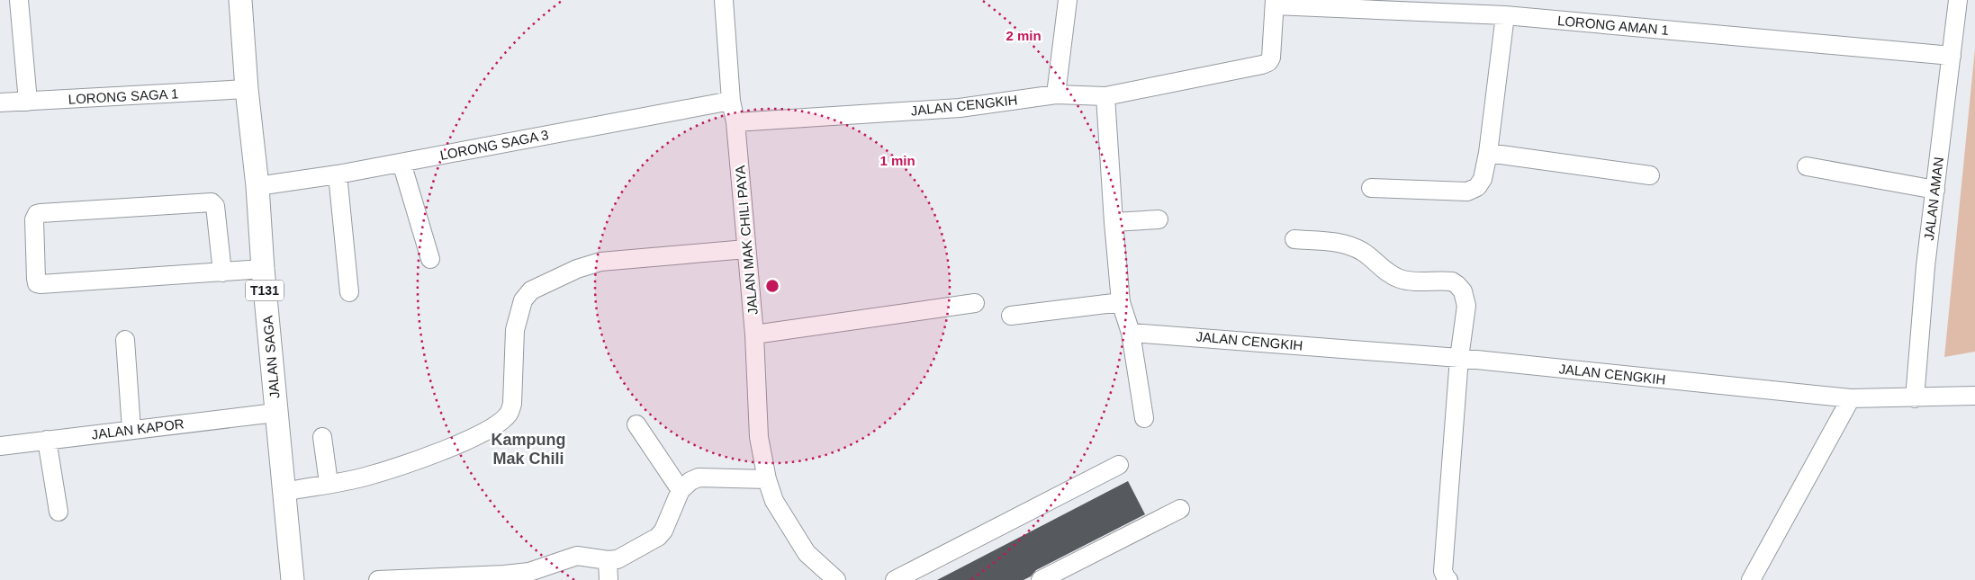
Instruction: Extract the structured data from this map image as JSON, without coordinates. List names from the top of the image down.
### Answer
{
  "streets": {
    "main road": ["T131", "JALAN SAGA"],
    "street": [
      "LORONG AMAN 1",
      "LORONG SAGA 1",
      "JALAN CENGKIH",
      "LORONG SAGA 3",
      "JALAN AMAN",
      "JALAN MAK CHILI PAYA",
      "JALAN KAPOR"
    ]
  },
  "crossings": [
    ["LORONG AMAN 1", "JALAN CENGKIH"],
    ["LORONG AMAN 1", "JALAN AMAN"],
    ["LORONG SAGA 1", "JALAN SAGA"],
    ["JALAN CENGKIH", "JALAN AMAN"],
    ["JALAN CENGKIH", "JALAN MAK CHILI PAYA"],
    ["LORONG SAGA 3", "JALAN MAK CHILI PAYA"],
    ["LORONG SAGA 3", "JALAN SAGA"],
    ["JALAN SAGA", "JALAN KAPOR"]
  ],
  "districts": ["Kampung Mak Chili"],
  "rings": ["2 min", "1 min"]
}
